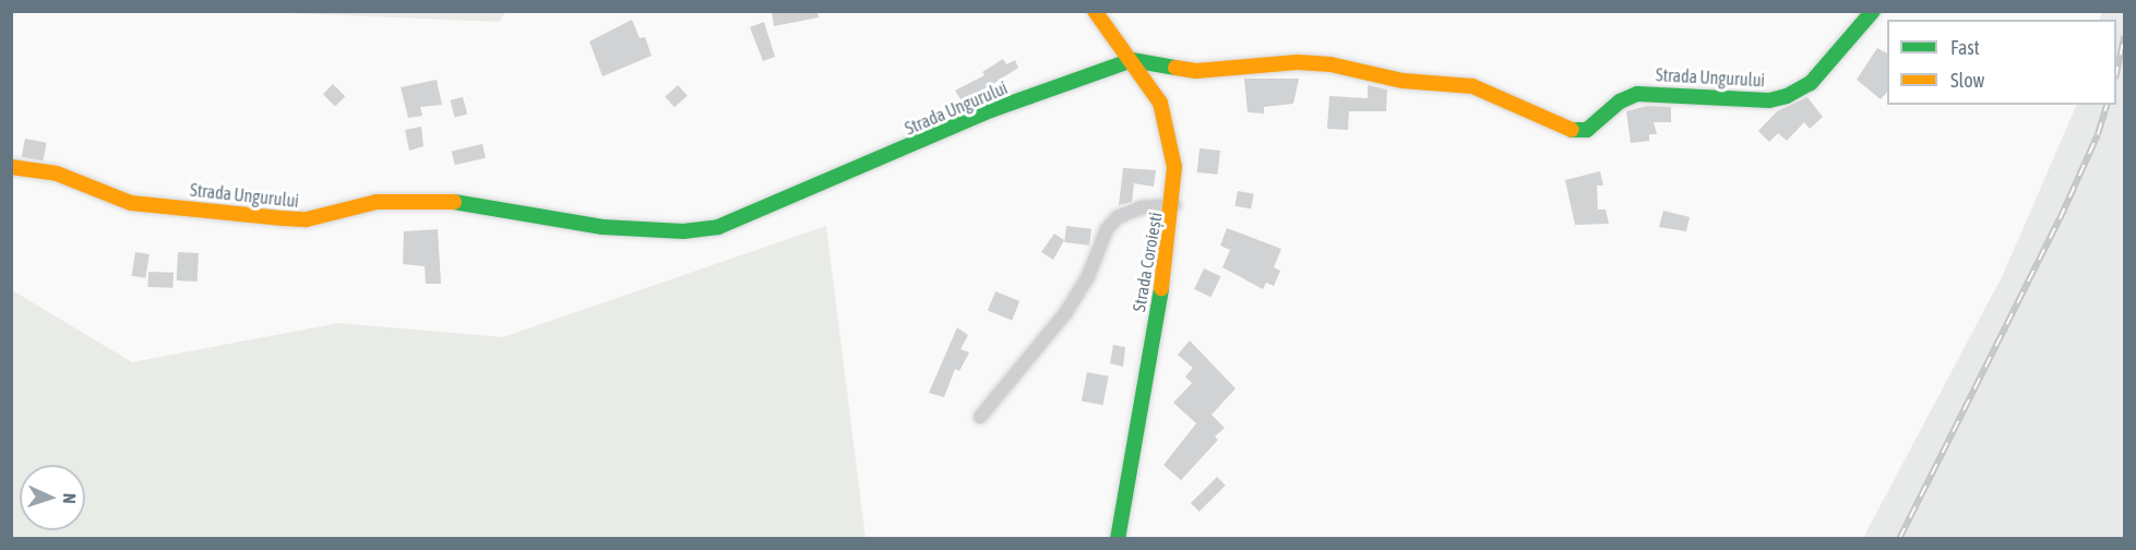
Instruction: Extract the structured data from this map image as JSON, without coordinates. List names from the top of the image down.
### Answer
{
  "streets": {
    "street": ["Strada Ungurului", "Strada Coroiești"]
  },
  "crossings": [
    ["Strada Ungurului", "Strada Coroiești"]
  ],
  "legend": ["Fast", "Slow"],
  "north": "right"
}
